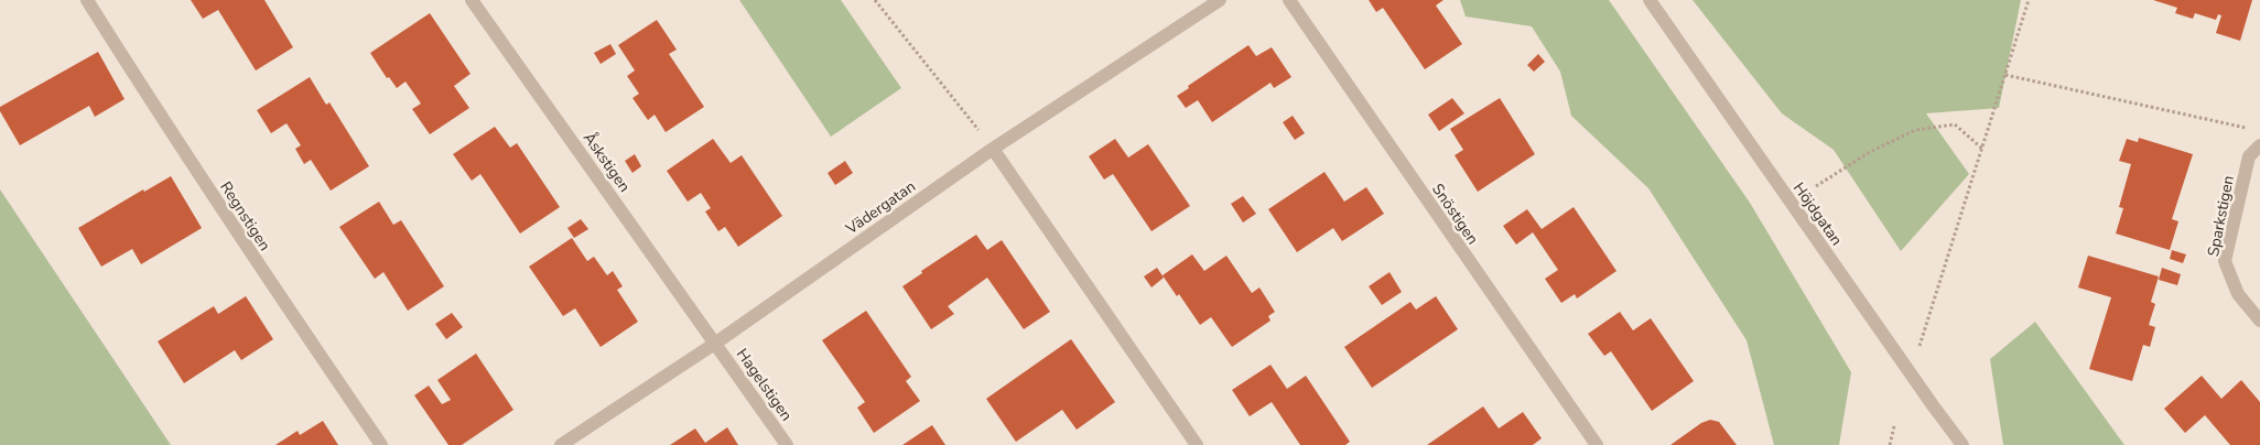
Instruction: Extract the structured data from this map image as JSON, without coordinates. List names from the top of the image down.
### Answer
{
  "streets": {
    "street": [
      "Åskstigen",
      "Vädergatan",
      "Snöstigen",
      "Höjdgatan",
      "Regnstigen",
      "Sparkstigen",
      "Hagelstigen"
    ]
  },
  "crossings": [
    ["Åskstigen", "Vädergatan"],
    ["Åskstigen", "Hagelstigen"],
    ["Vädergatan", "Hagelstigen"]
  ]
}
